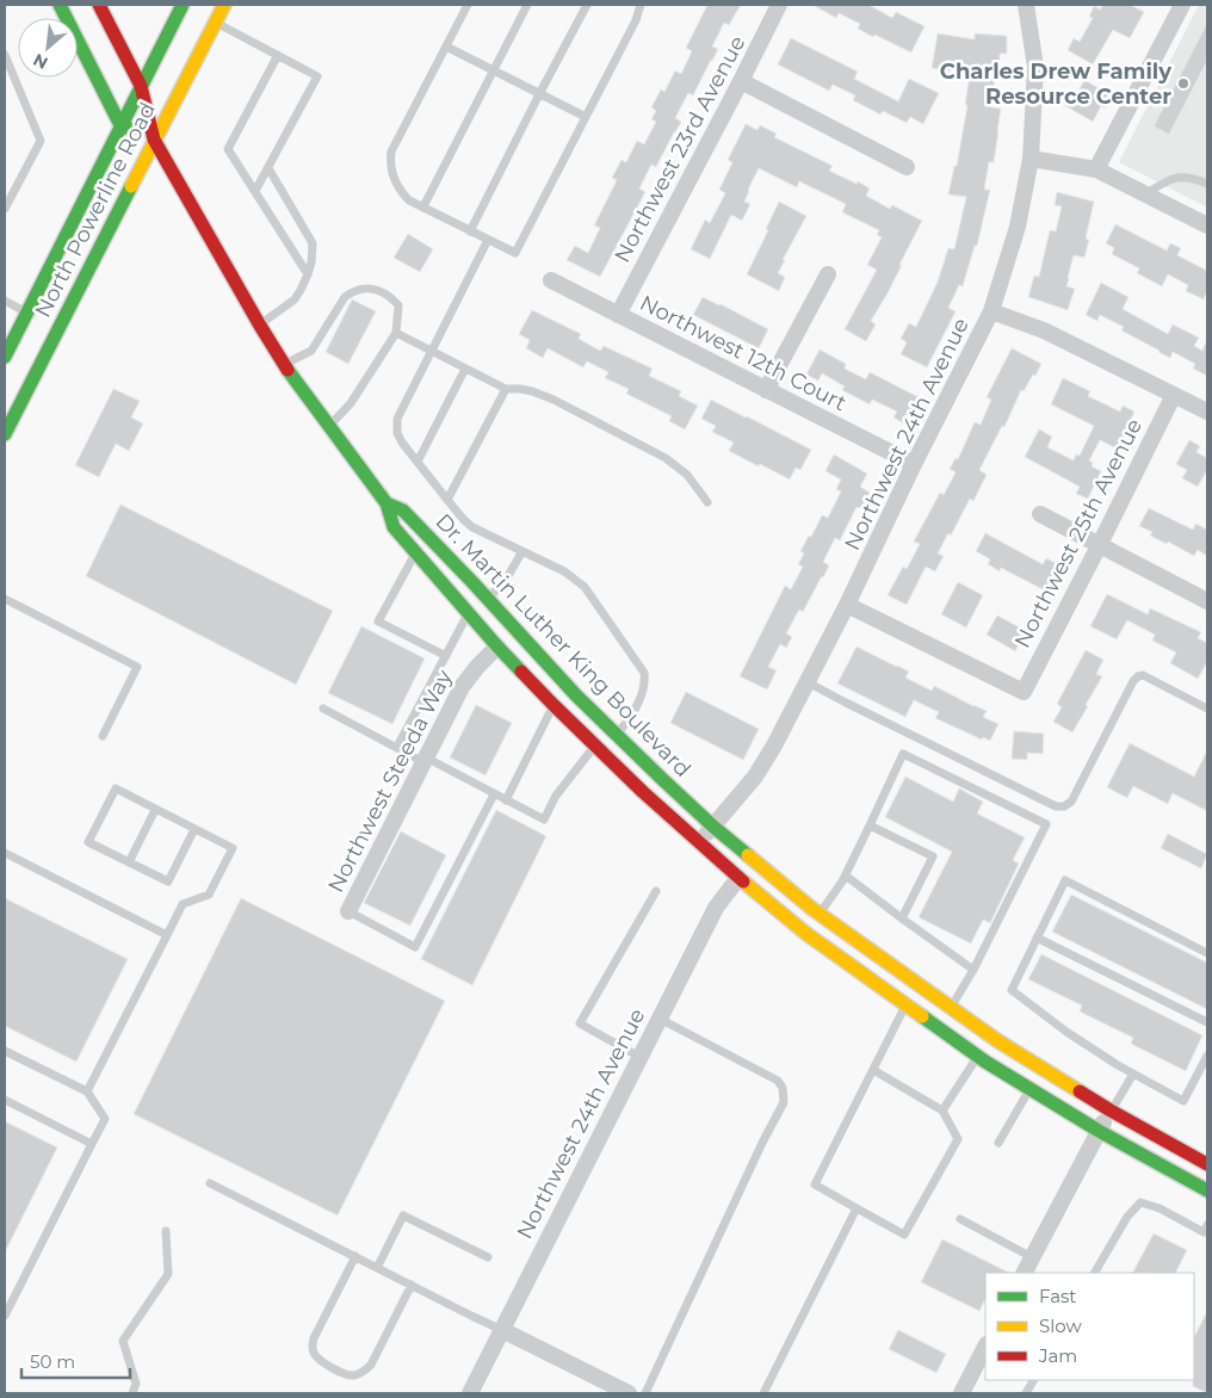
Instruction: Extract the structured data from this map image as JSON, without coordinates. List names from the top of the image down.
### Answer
{
  "streets": {
    "main road": ["North Powerline Road", "Dr. Martin Luther King Boulevard"],
    "street": [
      "Northwest 23rd Avenue",
      "Northwest 12th Court",
      "Northwest 24th Avenue",
      "Northwest 25th Avenue",
      "Northwest Steeda Way"
    ]
  },
  "crossings": [
    ["Northwest 23rd Avenue", "Northwest 12th Court"],
    ["North Powerline Road", "Dr. Martin Luther King Boulevard"],
    ["Northwest 12th Court", "Northwest 24th Avenue"],
    ["Northwest 24th Avenue", "Northwest 25th Avenue"],
    ["Northwest 24th Avenue", "Dr. Martin Luther King Boulevard"],
    ["Dr. Martin Luther King Boulevard", "Northwest Steeda Way"]
  ],
  "places": ["Charles Drew Family Resource Center"],
  "legend": ["Fast", "Slow", "Jam"],
  "scale_bar": "50 m",
  "north": "bottom left"
}
